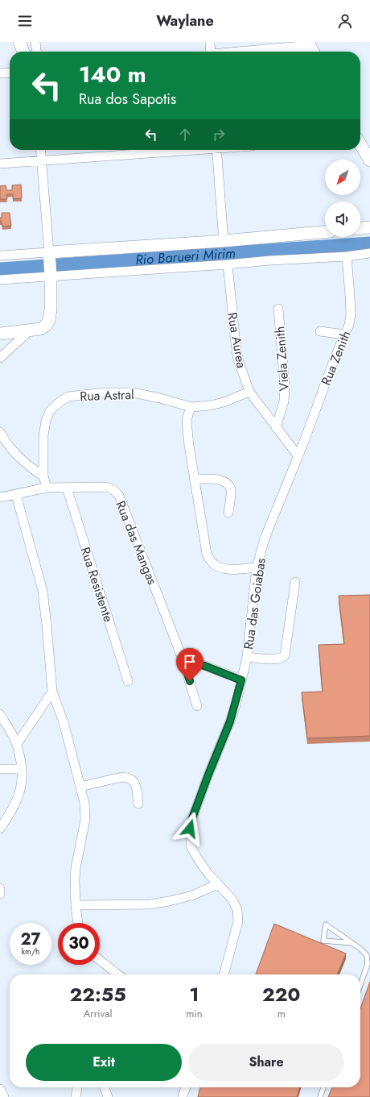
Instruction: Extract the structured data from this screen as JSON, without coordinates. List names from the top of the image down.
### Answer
{
  "streets": {
    "street": [
      "Rua Aurea",
      "Rua Zenith",
      "Viela Zenith",
      "Rua Astral",
      "Rua das Mangas",
      "Rua Resistente",
      "Rua das Goiabas"
    ]
  },
  "crossings": [
    ["Rua Aurea", "Rua Zenith"],
    ["Rua Aurea", "Viela Zenith"],
    ["Rua Aurea", "Rua Astral"],
    ["Rua Aurea", "Rua das Goiabas"],
    ["Rua Zenith", "Rua das Goiabas"],
    ["Rua Astral", "Rua das Mangas"],
    ["Rua das Mangas", "Rua Resistente"]
  ],
  "water": ["Rio Barueri Mirim"],
  "north": "bottom left",
  "page": {
    "header": "Waylane",
    "turn": ["140 m", "Rua dos Sapotis"],
    "speed": "27 km/h",
    "limit": "30",
    "eta": [
      "22:55",
      "Arrival",
      "1",
      "min",
      "220",
      "m"
    ],
    "buttons": ["Exit", "Share"]
  }
}
